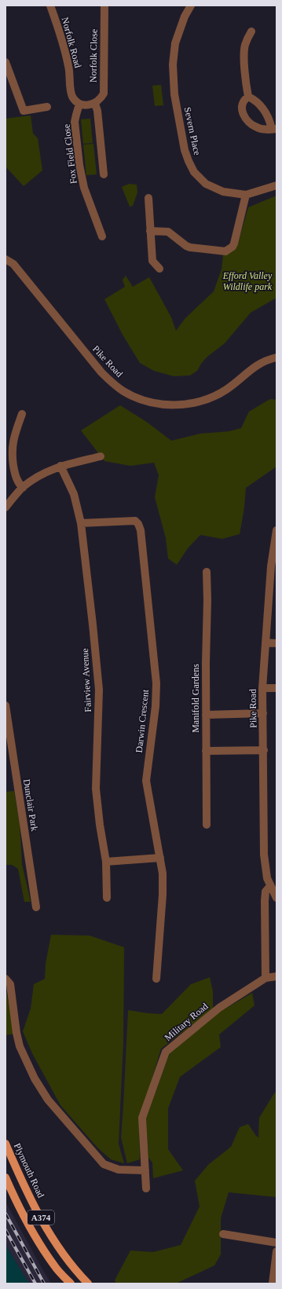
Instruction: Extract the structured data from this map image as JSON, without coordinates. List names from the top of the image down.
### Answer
{
  "streets": {
    "main road": ["Plymouth Road", "A374"],
    "street": [
      "Norfolk Road",
      "Norfolk Close",
      "Severn Place",
      "Fox Field Close",
      "Pike Road",
      "Fairview Avenue",
      "Manifold Gardens",
      "Darwin Crescent",
      "Dunclair Park",
      "Military Road"
    ]
  },
  "crossings": [
    ["Norfolk Road", "Fox Field Close"],
    ["Fairview Avenue", "Darwin Crescent"]
  ],
  "parks": ["Efford Valley Wildlife park"]
}
